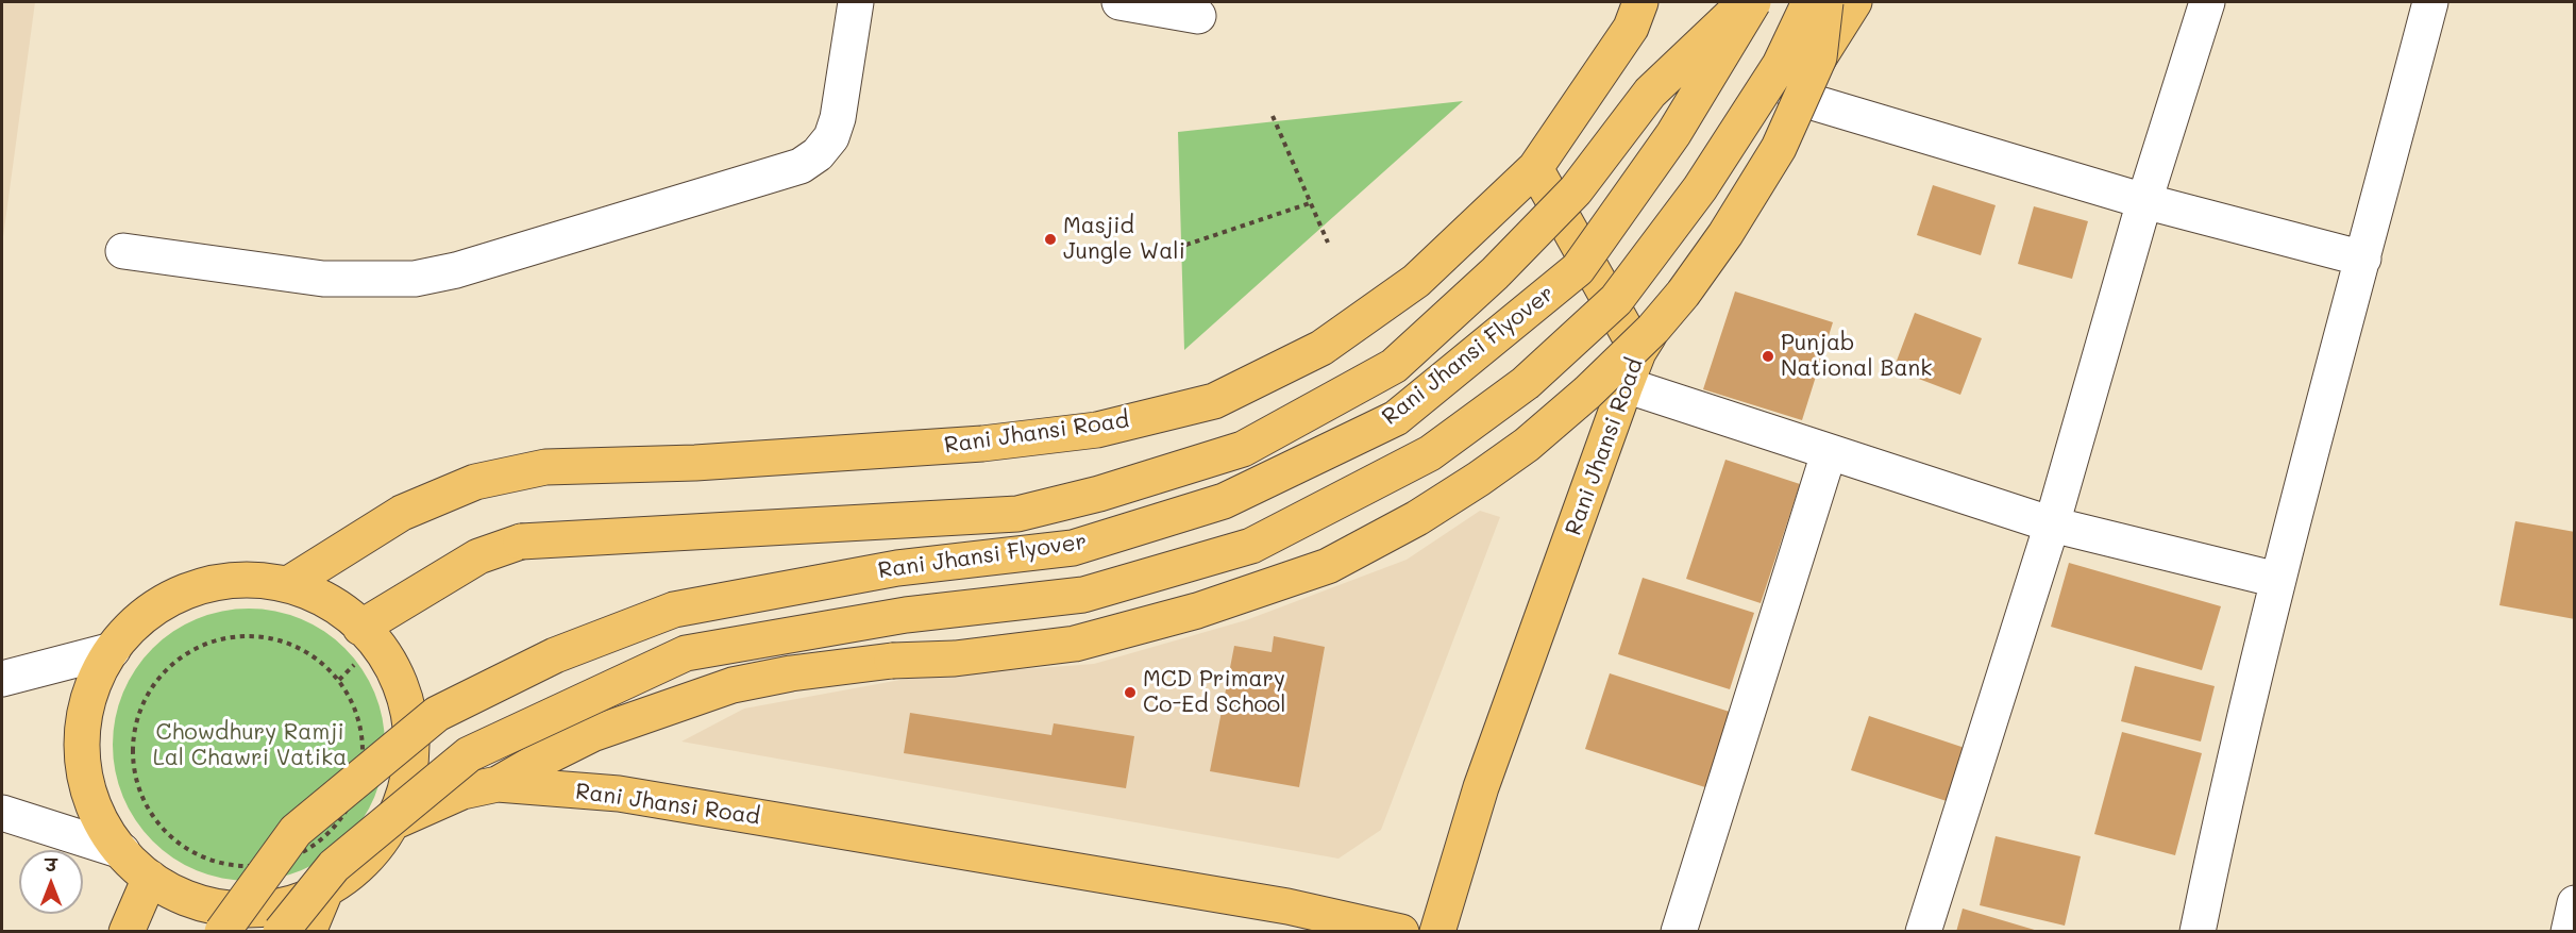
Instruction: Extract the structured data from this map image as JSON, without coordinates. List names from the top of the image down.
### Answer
{
  "streets": {
    "main road": ["Rani Jhansi Flyover", "Rani Jhansi Road"]
  },
  "parks": ["Chowdhury Ramji Lal Chawri Vatika"],
  "places": ["Masjid Jungle Wali", "Punjab National Bank", "MCD Primary Co-Ed School"],
  "north": "top"
}
